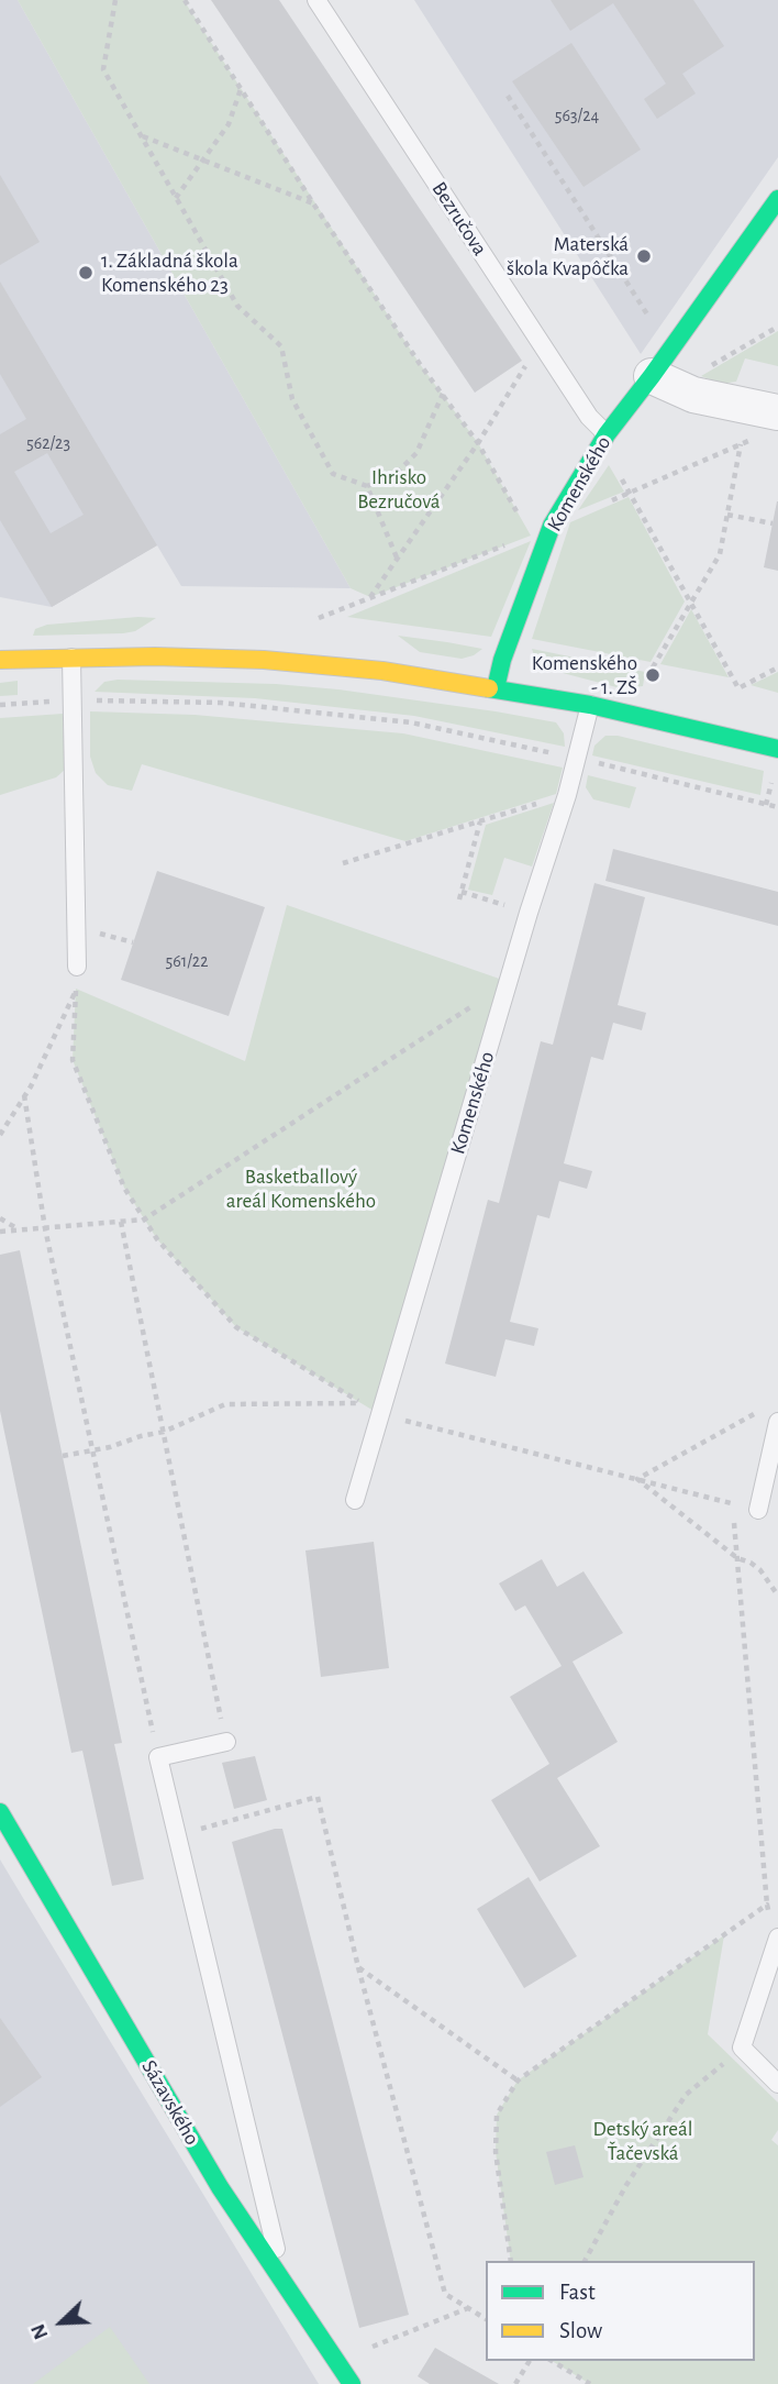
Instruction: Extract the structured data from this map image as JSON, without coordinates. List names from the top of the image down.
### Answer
{
  "streets": {
    "street": ["Komenského", "Sázavského"],
    "lane": ["Bezručova"]
  },
  "crossings": [
    ["Bezručova", "Komenského"]
  ],
  "parks": ["Ihrisko Bezručová", "Basketballový areál Komenského", "Detský areál Ťačevská"],
  "places": ["Materská škola Kvapôčka", "1. Základná škola Komenského 23", "Komenského - 1. ZŠ"],
  "house_numbers": ["563/24", "562/23", "561/22"],
  "legend": ["Fast", "Slow"],
  "north": "bottom left"
}
